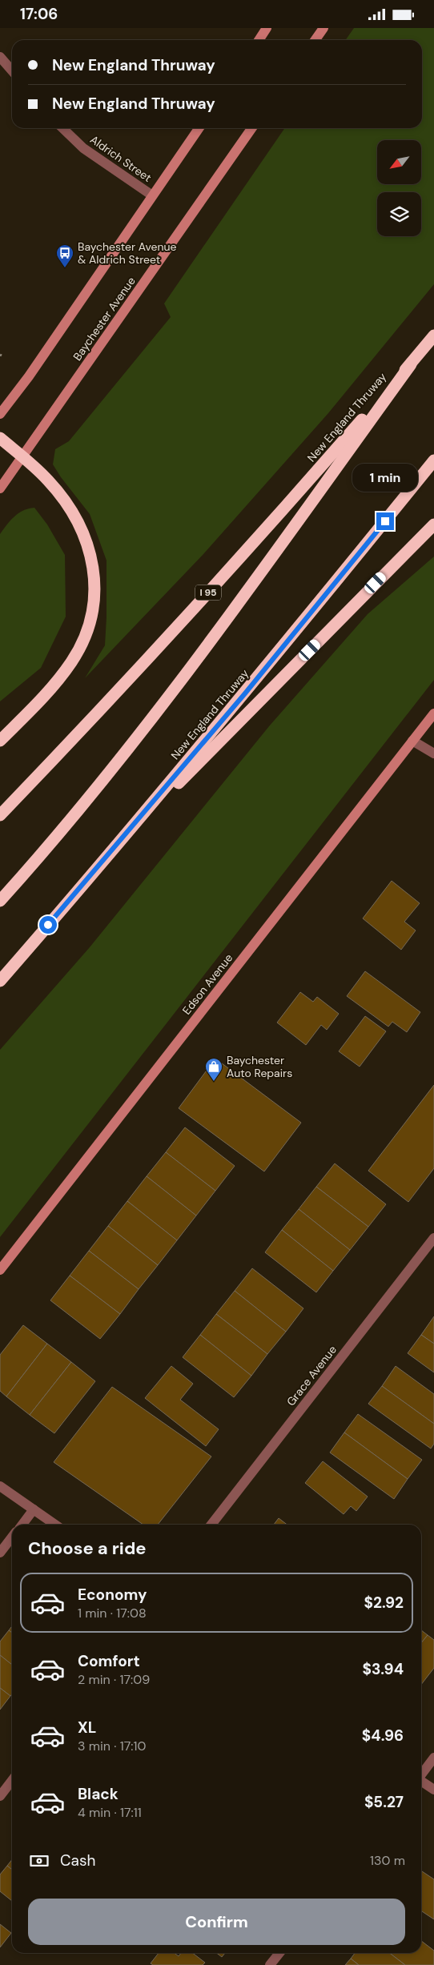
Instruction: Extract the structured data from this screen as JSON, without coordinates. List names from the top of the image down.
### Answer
{
  "streets": {
    "highway": ["New England Thruway", "I 95"],
    "main road": ["Baychester Avenue", "Edson Avenue"],
    "street": ["Aldrich Street", "Grace Avenue"]
  },
  "places": {
    "bus stop": ["Baychester Avenue & Aldrich Street"],
    "shop": ["Baychester Auto Repairs"]
  },
  "north": "bottom left",
  "page": {
    "status": "17:06",
    "banner": ["New England Thruway", "New England Thruway"],
    "bubble": "1 min",
    "heading": "Choose a ride",
    "list": [
      {
        "name": "Economy",
        "note": "1 min · 17:08",
        "value": "$2.92"
      },
      {
        "name": "Comfort",
        "note": "2 min · 17:09",
        "value": "$3.94"
      },
      {
        "name": "XL",
        "note": "3 min · 17:10",
        "value": "$4.96"
      },
      {
        "name": "Black",
        "note": "4 min · 17:11",
        "value": "$5.27"
      }
    ],
    "pay": ["Cash", "130 m"],
    "buttons": "Confirm"
  }
}
